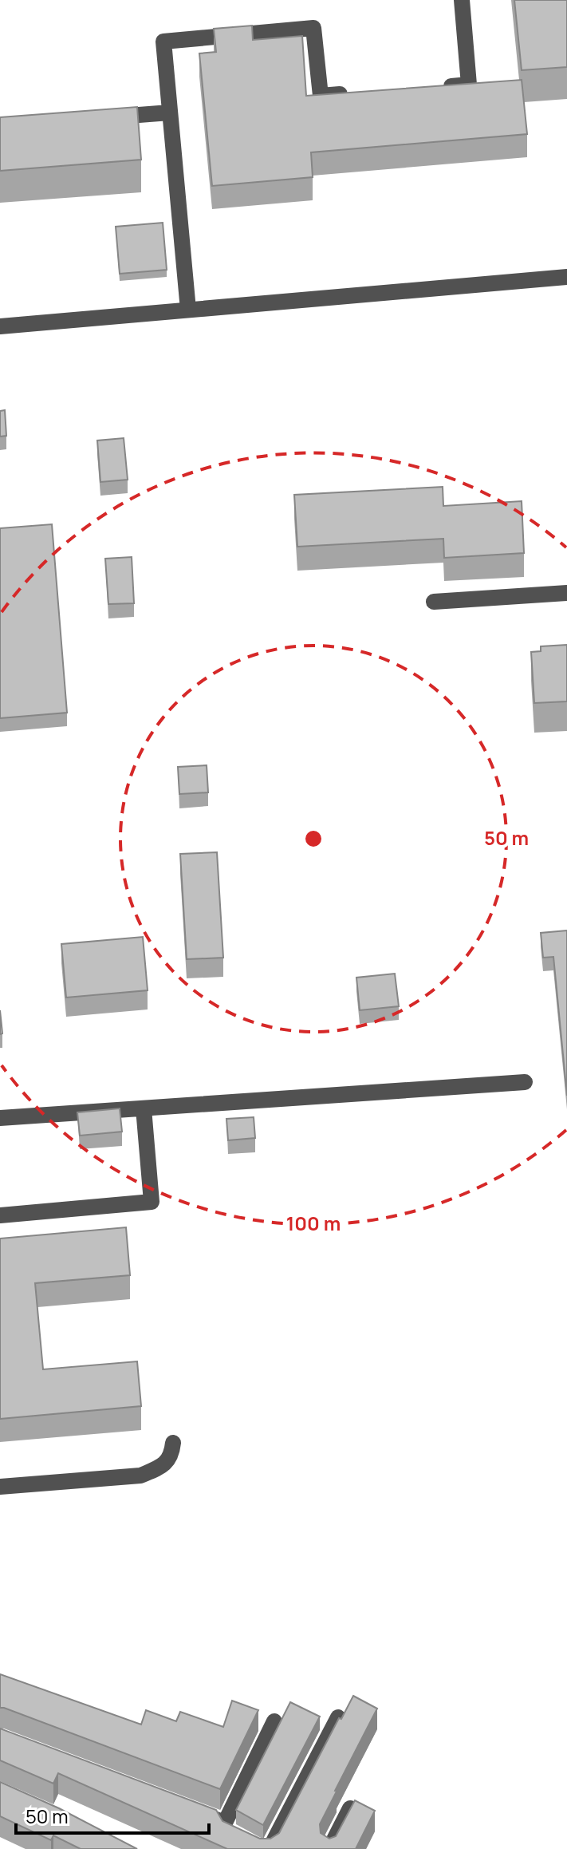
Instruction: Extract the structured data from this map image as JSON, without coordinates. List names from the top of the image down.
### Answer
{
  "scale_bar": "50 m",
  "rings": ["50 m", "100 m"]
}
